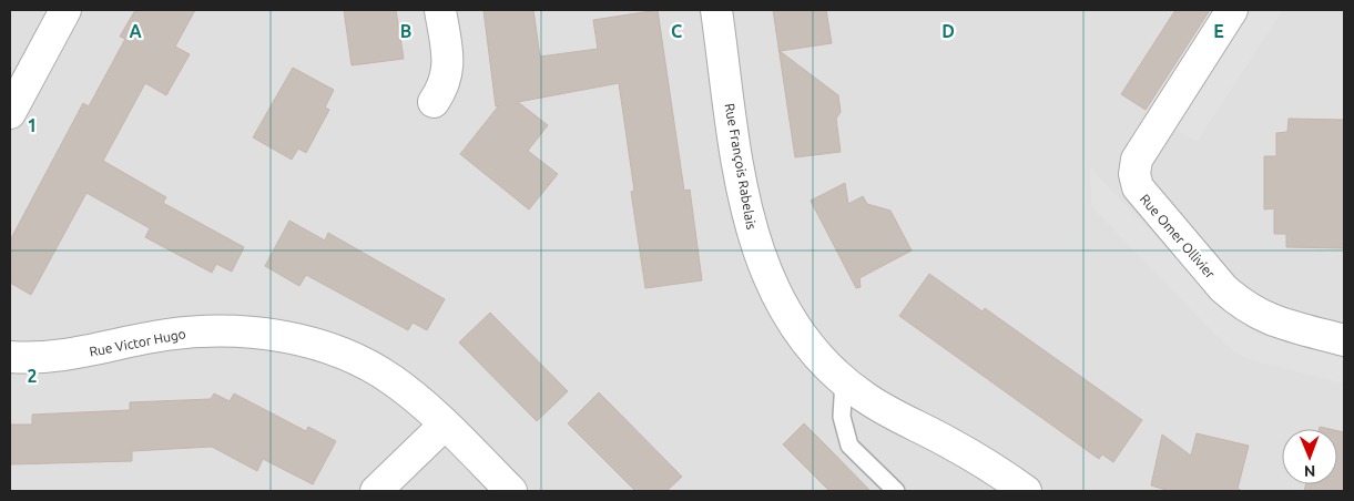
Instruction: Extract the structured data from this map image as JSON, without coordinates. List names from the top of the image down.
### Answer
{
  "streets": {
    "street": ["Rue François Rabelais", "Rue Omer Ollivier", "Rue Victor Hugo"]
  },
  "north": "bottom",
  "grid": {
    "columns": [
      "A",
      "B",
      "C",
      "D",
      "E"
    ],
    "rows": ["1", "2"]
  }
}
